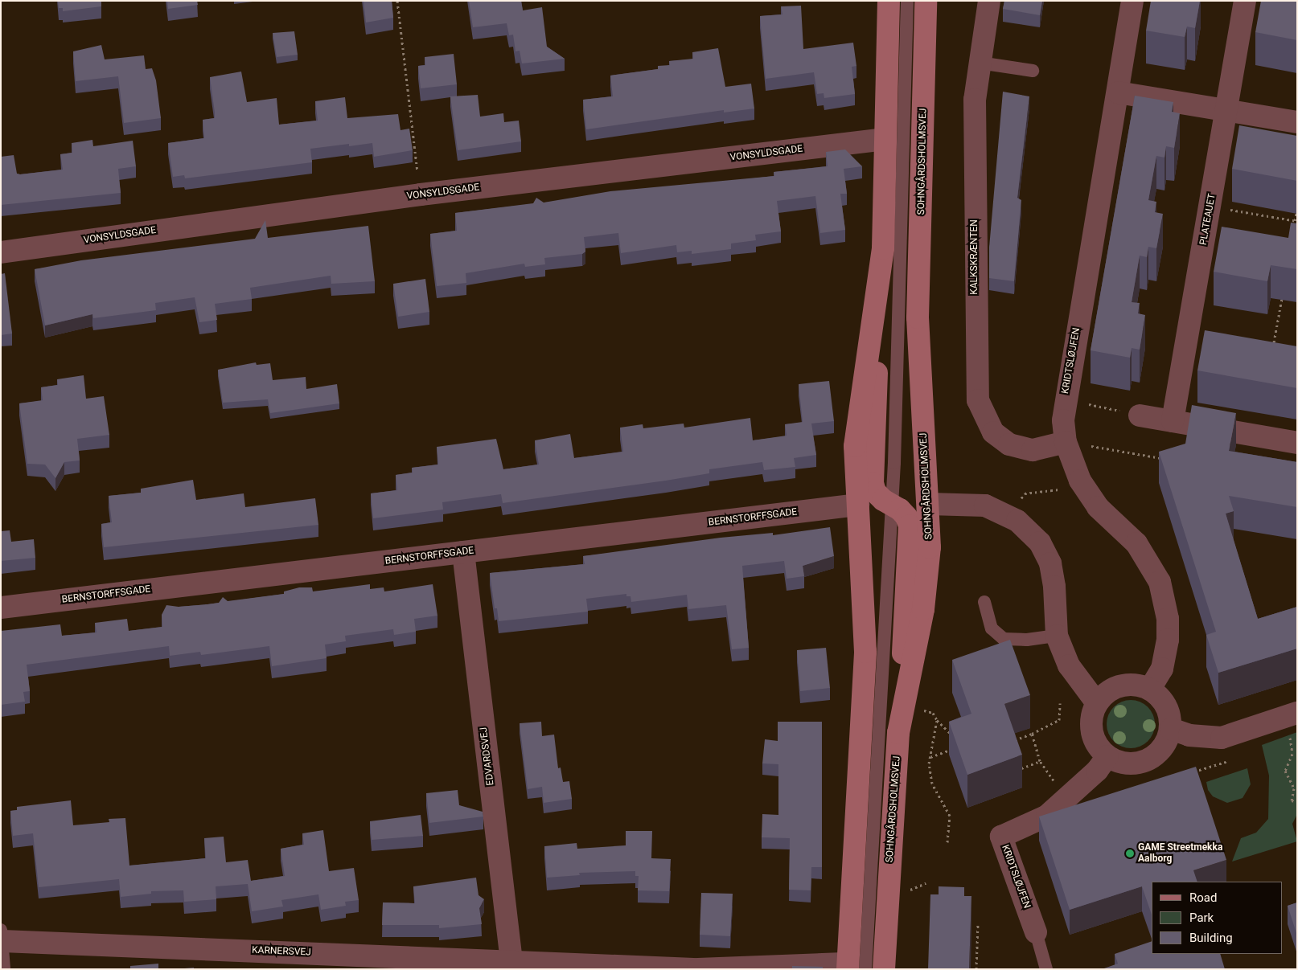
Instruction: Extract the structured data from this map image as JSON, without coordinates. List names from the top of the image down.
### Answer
{
  "streets": {
    "street": [
      "VONSYLDSGADE",
      "SOHNGÅRDSHOLMSVEJ",
      "PLATEAUET",
      "KALKSKRÆNTEN",
      "KRIDTSLØJFEN",
      "BERNSTORFFSGADE",
      "EDVARDSVEJ",
      "KARNERSVEJ"
    ]
  },
  "crossings": [
    ["KALKSKRÆNTEN", "KRIDTSLØJFEN"],
    ["BERNSTORFFSGADE", "EDVARDSVEJ"],
    ["EDVARDSVEJ", "KARNERSVEJ"]
  ],
  "places": ["GAME Streetmekka Aalborg"],
  "legend": ["Road", "Park", "Building"]
}
